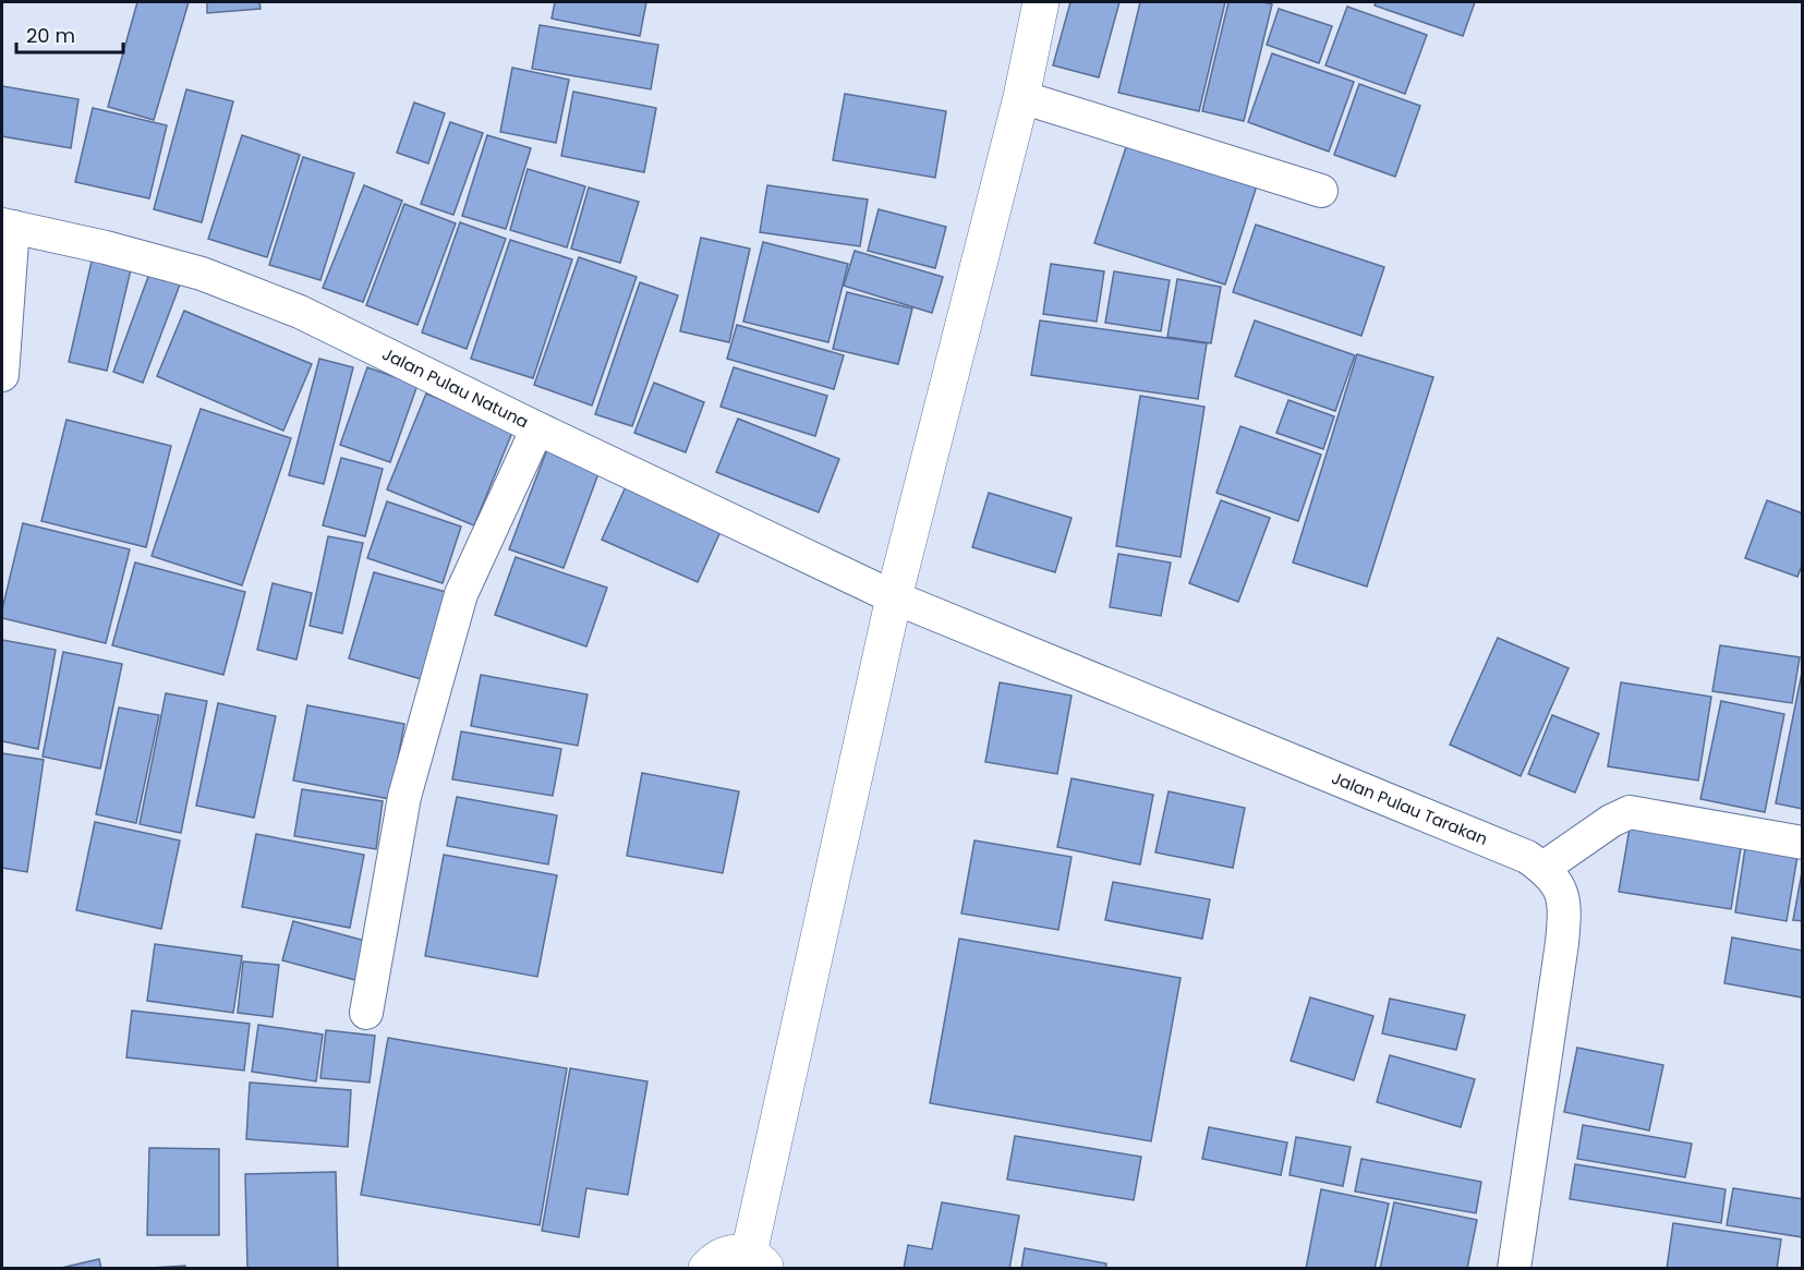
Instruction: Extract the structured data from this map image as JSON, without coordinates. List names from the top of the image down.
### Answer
{
  "streets": {
    "street": ["Jalan Pulau Natuna", "Jalan Pulau Tarakan"]
  },
  "crossings": [
    ["Jalan Pulau Natuna", "Jalan Pulau Tarakan"]
  ],
  "scale_bar": "20 m"
}
